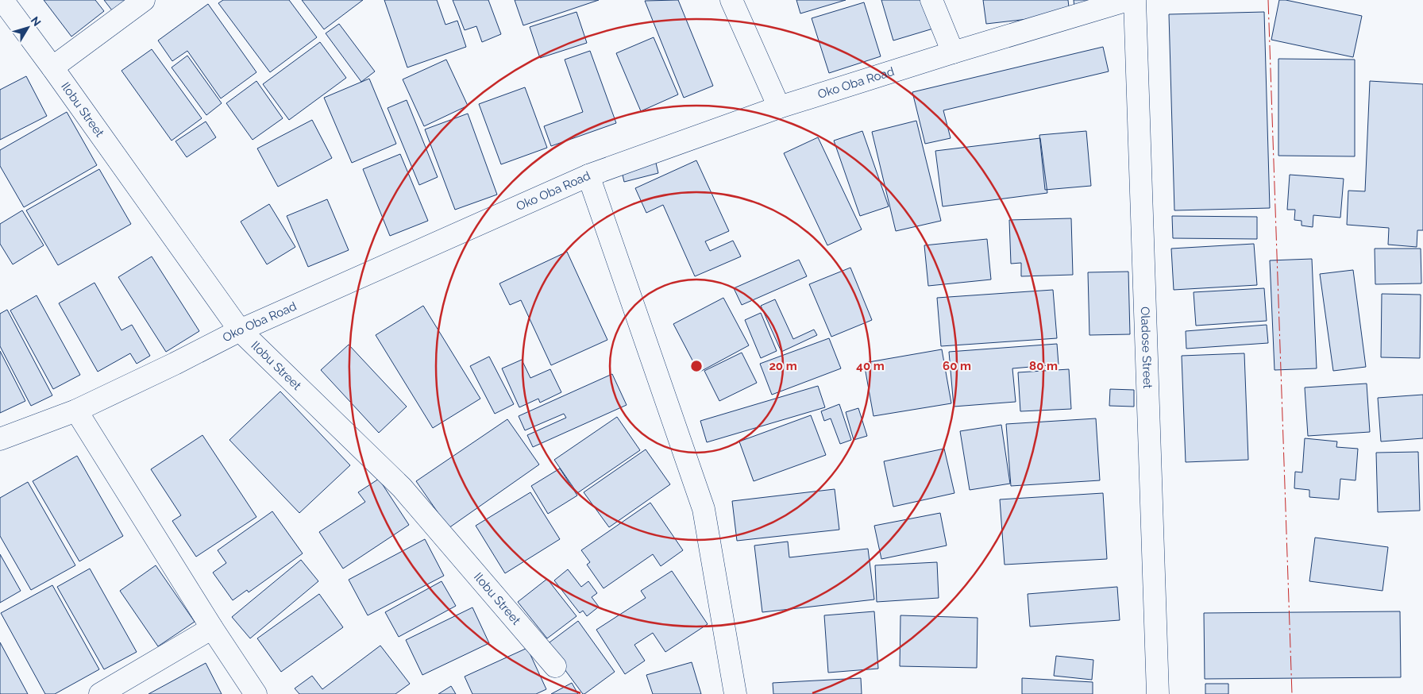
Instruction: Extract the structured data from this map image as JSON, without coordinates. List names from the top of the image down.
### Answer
{
  "streets": {
    "street": ["Oko Oba Road", "Ilobu Street", "Oladose Street"]
  },
  "crossings": [
    ["Oko Oba Road", "Ilobu Street"]
  ],
  "north": "top right",
  "rings": [
    "20 m",
    "40 m",
    "60 m",
    "80 m"
  ]
}
